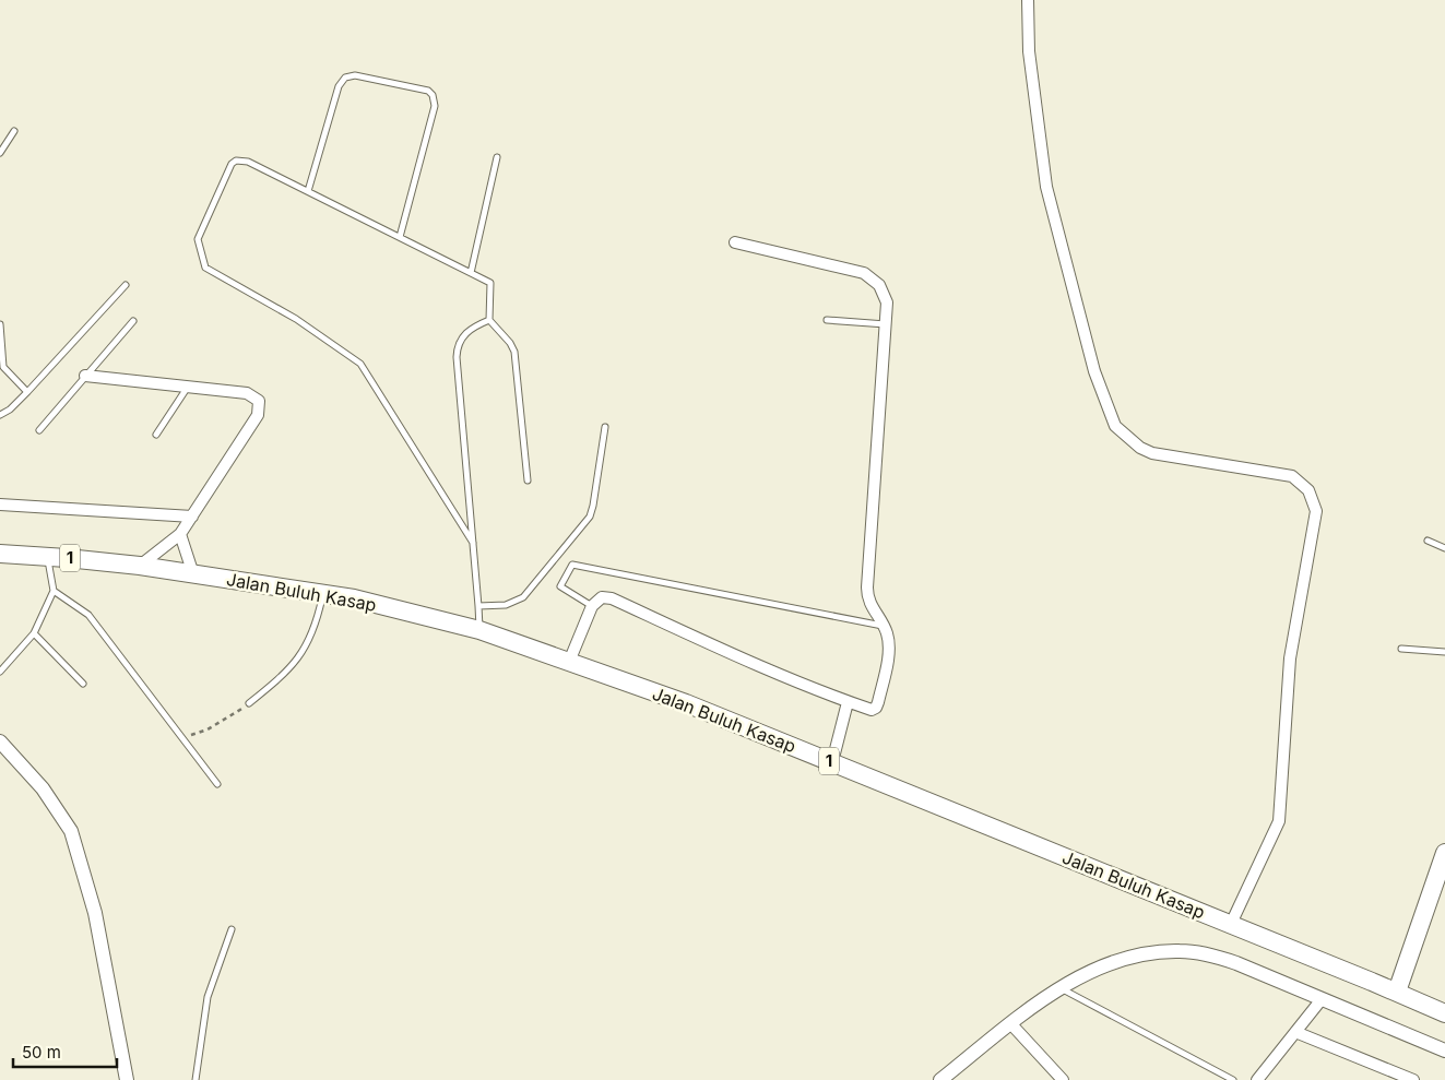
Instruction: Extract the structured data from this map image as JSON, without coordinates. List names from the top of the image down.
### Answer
{
  "streets": {
    "main road": ["1", "Jalan Buluh Kasap"]
  },
  "scale_bar": "50 m"
}
